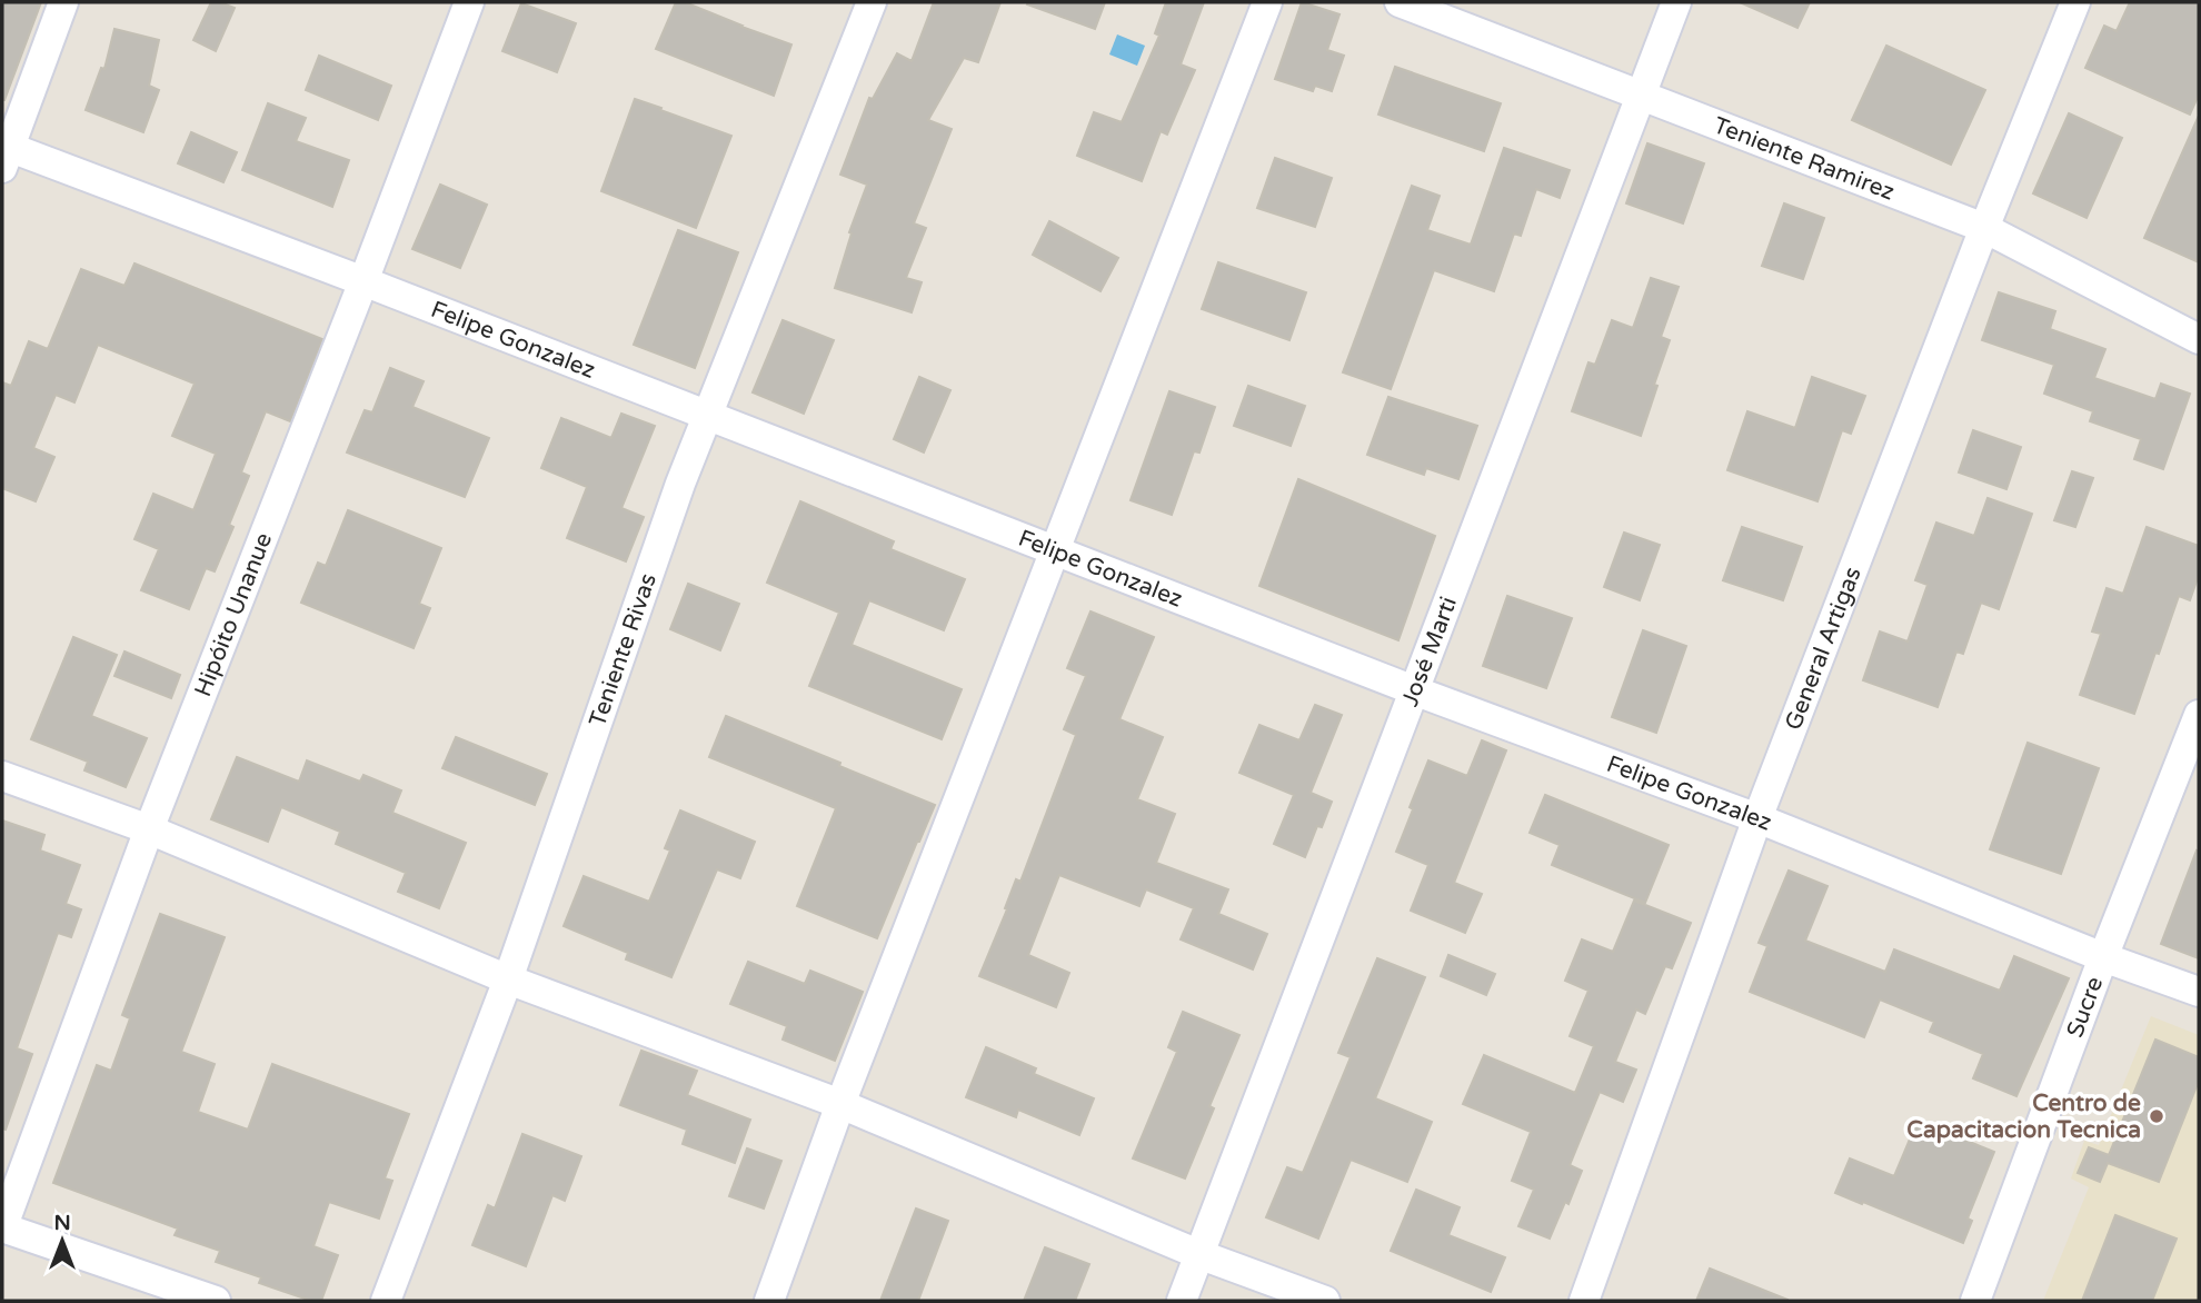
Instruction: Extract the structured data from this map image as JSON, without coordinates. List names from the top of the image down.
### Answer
{
  "streets": {
    "street": [
      "Teniente Ramirez",
      "Felipe Gonzalez",
      "Hipóito Unanue",
      "General Artigas",
      "Teniente Rivas",
      "José Marti",
      "Sucre"
    ]
  },
  "crossings": [
    ["Teniente Ramirez", "General Artigas"],
    ["Teniente Ramirez", "José Marti"],
    ["Felipe Gonzalez", "Hipóito Unanue"],
    ["Felipe Gonzalez", "General Artigas"],
    ["Felipe Gonzalez", "Teniente Rivas"],
    ["Felipe Gonzalez", "José Marti"],
    ["Felipe Gonzalez", "Sucre"]
  ],
  "places": ["Centro de Capacitacion Tecnica"],
  "north": "top"
}
